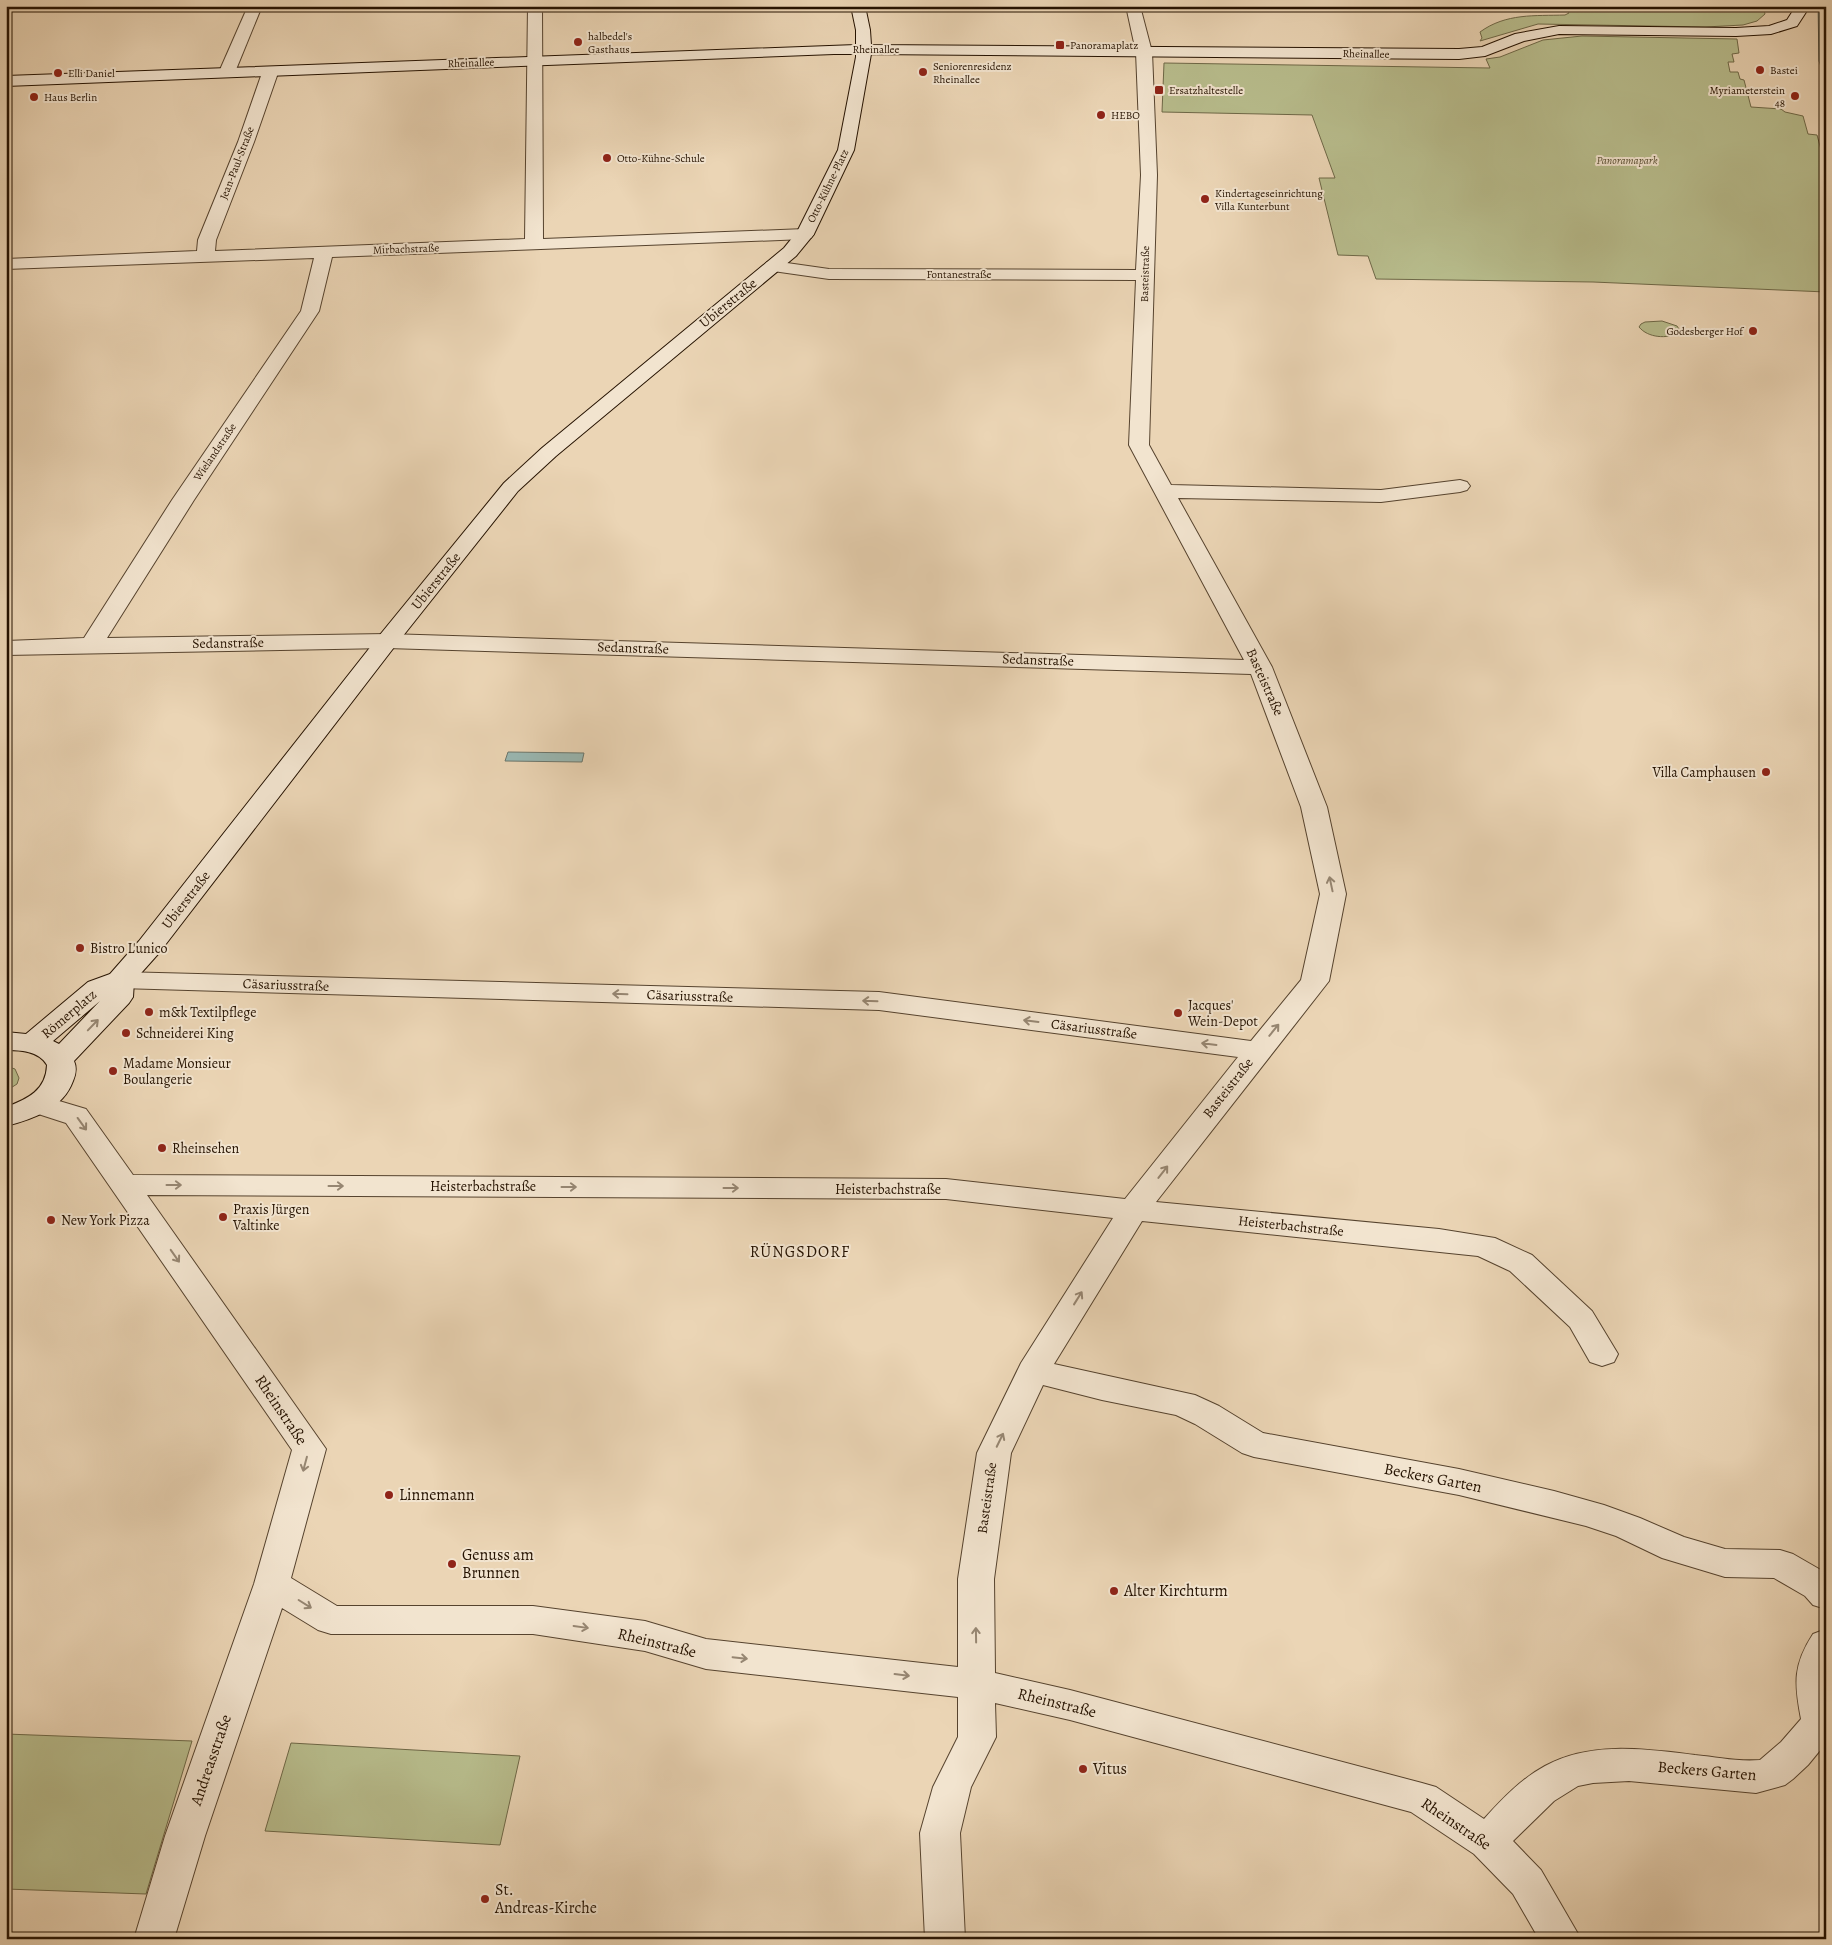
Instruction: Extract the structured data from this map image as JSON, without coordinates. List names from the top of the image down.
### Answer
{
  "streets": {
    "street": [
      "Rheinallee",
      "Jean-Paul-Straße",
      "Otto-Kühne-Platz",
      "Mirbachstraße",
      "Fontanestraße",
      "Basteistraße",
      "Ubierstraße",
      "Wielandstraße",
      "Sedanstraße",
      "Cäsariusstraße",
      "Römerplatz",
      "Heisterbachstraße",
      "Rheinstraße",
      "Beckers Garten",
      "Andreasstraße"
    ]
  },
  "crossings": [
    ["Rheinallee", "Jean-Paul-Straße"],
    ["Rheinallee", "Otto-Kühne-Platz"],
    ["Rheinallee", "Basteistraße"],
    ["Jean-Paul-Straße", "Mirbachstraße"],
    ["Otto-Kühne-Platz", "Mirbachstraße"],
    ["Otto-Kühne-Platz", "Ubierstraße"],
    ["Mirbachstraße", "Ubierstraße"],
    ["Mirbachstraße", "Wielandstraße"],
    ["Fontanestraße", "Basteistraße"],
    ["Fontanestraße", "Ubierstraße"],
    ["Basteistraße", "Sedanstraße"],
    ["Basteistraße", "Cäsariusstraße"],
    ["Basteistraße", "Heisterbachstraße"],
    ["Basteistraße", "Rheinstraße"],
    ["Basteistraße", "Beckers Garten"],
    ["Ubierstraße", "Sedanstraße"],
    ["Ubierstraße", "Cäsariusstraße"],
    ["Ubierstraße", "Römerplatz"],
    ["Wielandstraße", "Sedanstraße"],
    ["Cäsariusstraße", "Römerplatz"],
    ["Heisterbachstraße", "Rheinstraße"],
    ["Rheinstraße", "Beckers Garten"],
    ["Rheinstraße", "Andreasstraße"]
  ],
  "one_way": [
    "Basteistraße",
    "Cäsariusstraße",
    "Heisterbachstraße",
    "Rheinstraße"
  ],
  "districts": ["RÜNGSDORF"],
  "parks": ["Panoramapark"],
  "places": {
    "other": [
      "halbedel's Gasthaus",
      "Bastei",
      "Seniorenresidenz Rheinallee",
      "Elli Daniel",
      "Myriameterstein 48",
      "Haus Berlin",
      "HEBO",
      "Otto-Kühne-Schule",
      "Kindertageseinrichtung Villa Kunterbunt",
      "Godesberger Hof",
      "Villa Camphausen",
      "Bistro L'unico",
      "m&k Textilpflege",
      "Jacques' Wein-Depot",
      "Schneiderei King",
      "Madame Monsieur Boulangerie",
      "Rheinsehen",
      "Praxis Jürgen Valtinke",
      "New York Pizza",
      "Linnemann",
      "Genuss am Brunnen",
      "Alter Kirchturm",
      "Vitus",
      "St. Andreas-Kirche"
    ],
    "transit": ["Panoramaplatz", "Ersatzhaltestelle"]
  }
}
